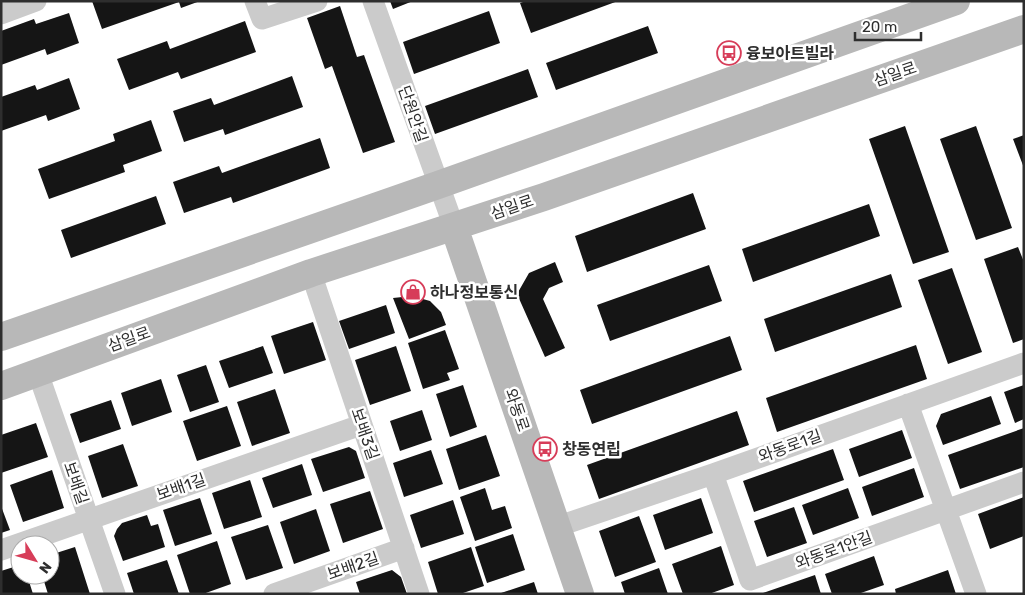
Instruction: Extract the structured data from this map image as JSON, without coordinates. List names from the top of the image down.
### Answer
{
  "streets": {
    "main road": ["삼일로", "와동로"],
    "street": [
      "단원안길",
      "보배3길",
      "와동로1길",
      "보배길",
      "보배1길",
      "와동로1안길",
      "보배2길"
    ]
  },
  "crossings": [
    ["삼일로", "단원안길"],
    ["삼일로", "와동로"],
    ["삼일로", "보배3길"],
    ["삼일로", "보배길"],
    ["단원안길", "와동로"],
    ["와동로", "와동로1길"],
    ["보배3길", "보배1길"],
    ["보배3길", "보배2길"],
    ["와동로1길", "와동로1안길"],
    ["보배길", "보배1길"]
  ],
  "places": {
    "bus stop": ["융보아트빌라", "창동연립"],
    "shop": ["하나정보통신"]
  },
  "scale_bar": "20 m",
  "north": "bottom right"
}
